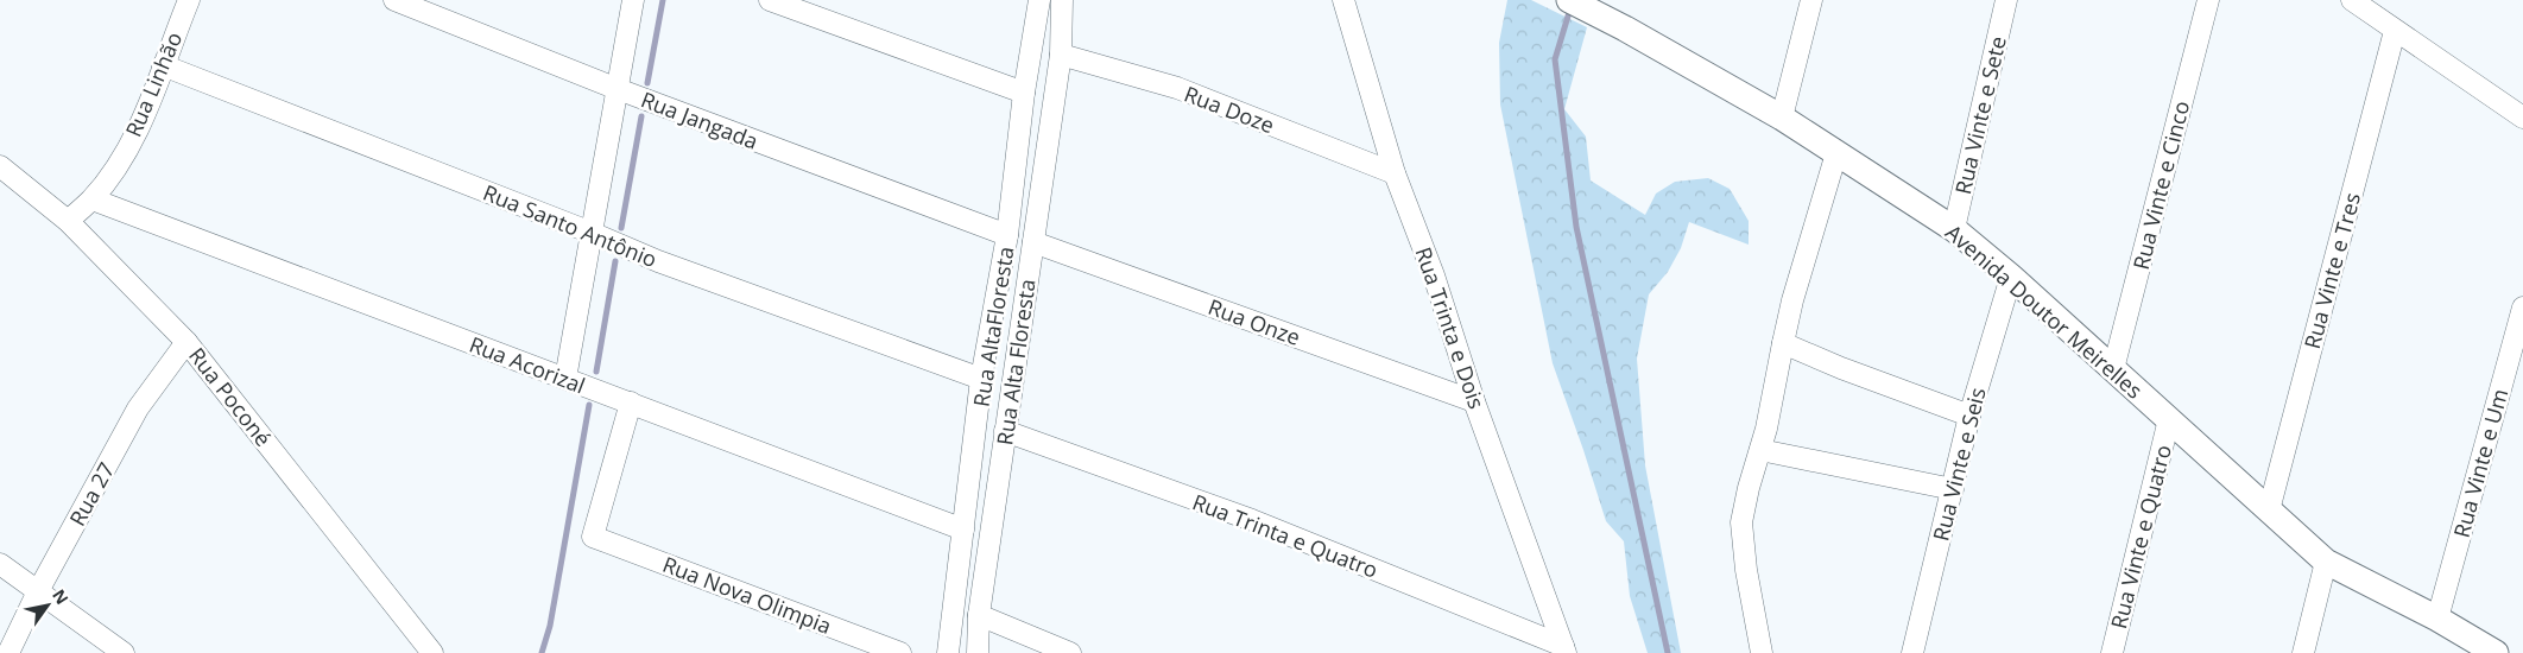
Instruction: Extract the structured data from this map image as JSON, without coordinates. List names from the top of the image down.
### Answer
{
  "streets": {
    "street": [
      "Rua Linhão",
      "Rua Doze",
      "Rua Vinte e Sete",
      "Rua Jangada",
      "Rua Vinte e Cinco",
      "Rua Santo Antônio",
      "Rua Vinte e Tres",
      "Avenida Doutor Meirelles",
      "Rua Onze",
      "Rua AltaFloresta",
      "Rua Trinta e Dois",
      "Rua Alta Floresta",
      "Rua Acorizal",
      "Rua Poconé",
      "Rua Vinte e Um",
      "Rua Vinte e Seis",
      "Rua 27",
      "Rua Trinta e Quatro",
      "Rua Vinte e Quatro",
      "Rua Nova Olimpia"
    ]
  },
  "crossings": [
    ["Rua Linhão", "Rua Santo Antônio"],
    ["Rua Linhão", "Rua Acorizal"],
    ["Rua Linhão", "Rua Poconé"],
    ["Rua Doze", "Rua Trinta e Dois"],
    ["Rua Doze", "Rua Alta Floresta"],
    ["Rua Vinte e Sete", "Avenida Doutor Meirelles"],
    ["Rua Jangada", "Rua AltaFloresta"],
    ["Rua Vinte e Cinco", "Avenida Doutor Meirelles"],
    ["Rua Santo Antônio", "Rua AltaFloresta"],
    ["Rua Vinte e Tres", "Avenida Doutor Meirelles"],
    ["Avenida Doutor Meirelles", "Rua Vinte e Um"],
    ["Avenida Doutor Meirelles", "Rua Vinte e Seis"],
    ["Avenida Doutor Meirelles", "Rua Vinte e Quatro"],
    ["Rua Onze", "Rua Trinta e Dois"],
    ["Rua Onze", "Rua Alta Floresta"],
    ["Rua AltaFloresta", "Rua Acorizal"],
    ["Rua Trinta e Dois", "Rua Trinta e Quatro"],
    ["Rua Alta Floresta", "Rua Trinta e Quatro"],
    ["Rua Acorizal", "Rua Nova Olimpia"],
    ["Rua Poconé", "Rua 27"]
  ],
  "north": "top right"
}
